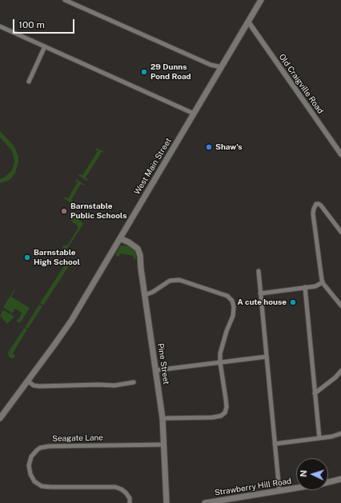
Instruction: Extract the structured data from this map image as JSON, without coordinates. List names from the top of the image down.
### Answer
{
  "streets": {
    "main road": ["West Main Street", "Pine Street", "Strawberry Hill Road"],
    "street": ["Old Craigville Road", "Seagate Lane"]
  },
  "crossings": [
    ["Old Craigville Road", "West Main Street"],
    ["West Main Street", "Pine Street"],
    ["Pine Street", "Seagate Lane"]
  ],
  "places": [
    "29 Dunns Pond Road",
    "Shaw's",
    "Barnstable Public Schools",
    "Barnstable High School",
    "A cute house"
  ],
  "scale_bar": "100 m",
  "north": "left"
}
